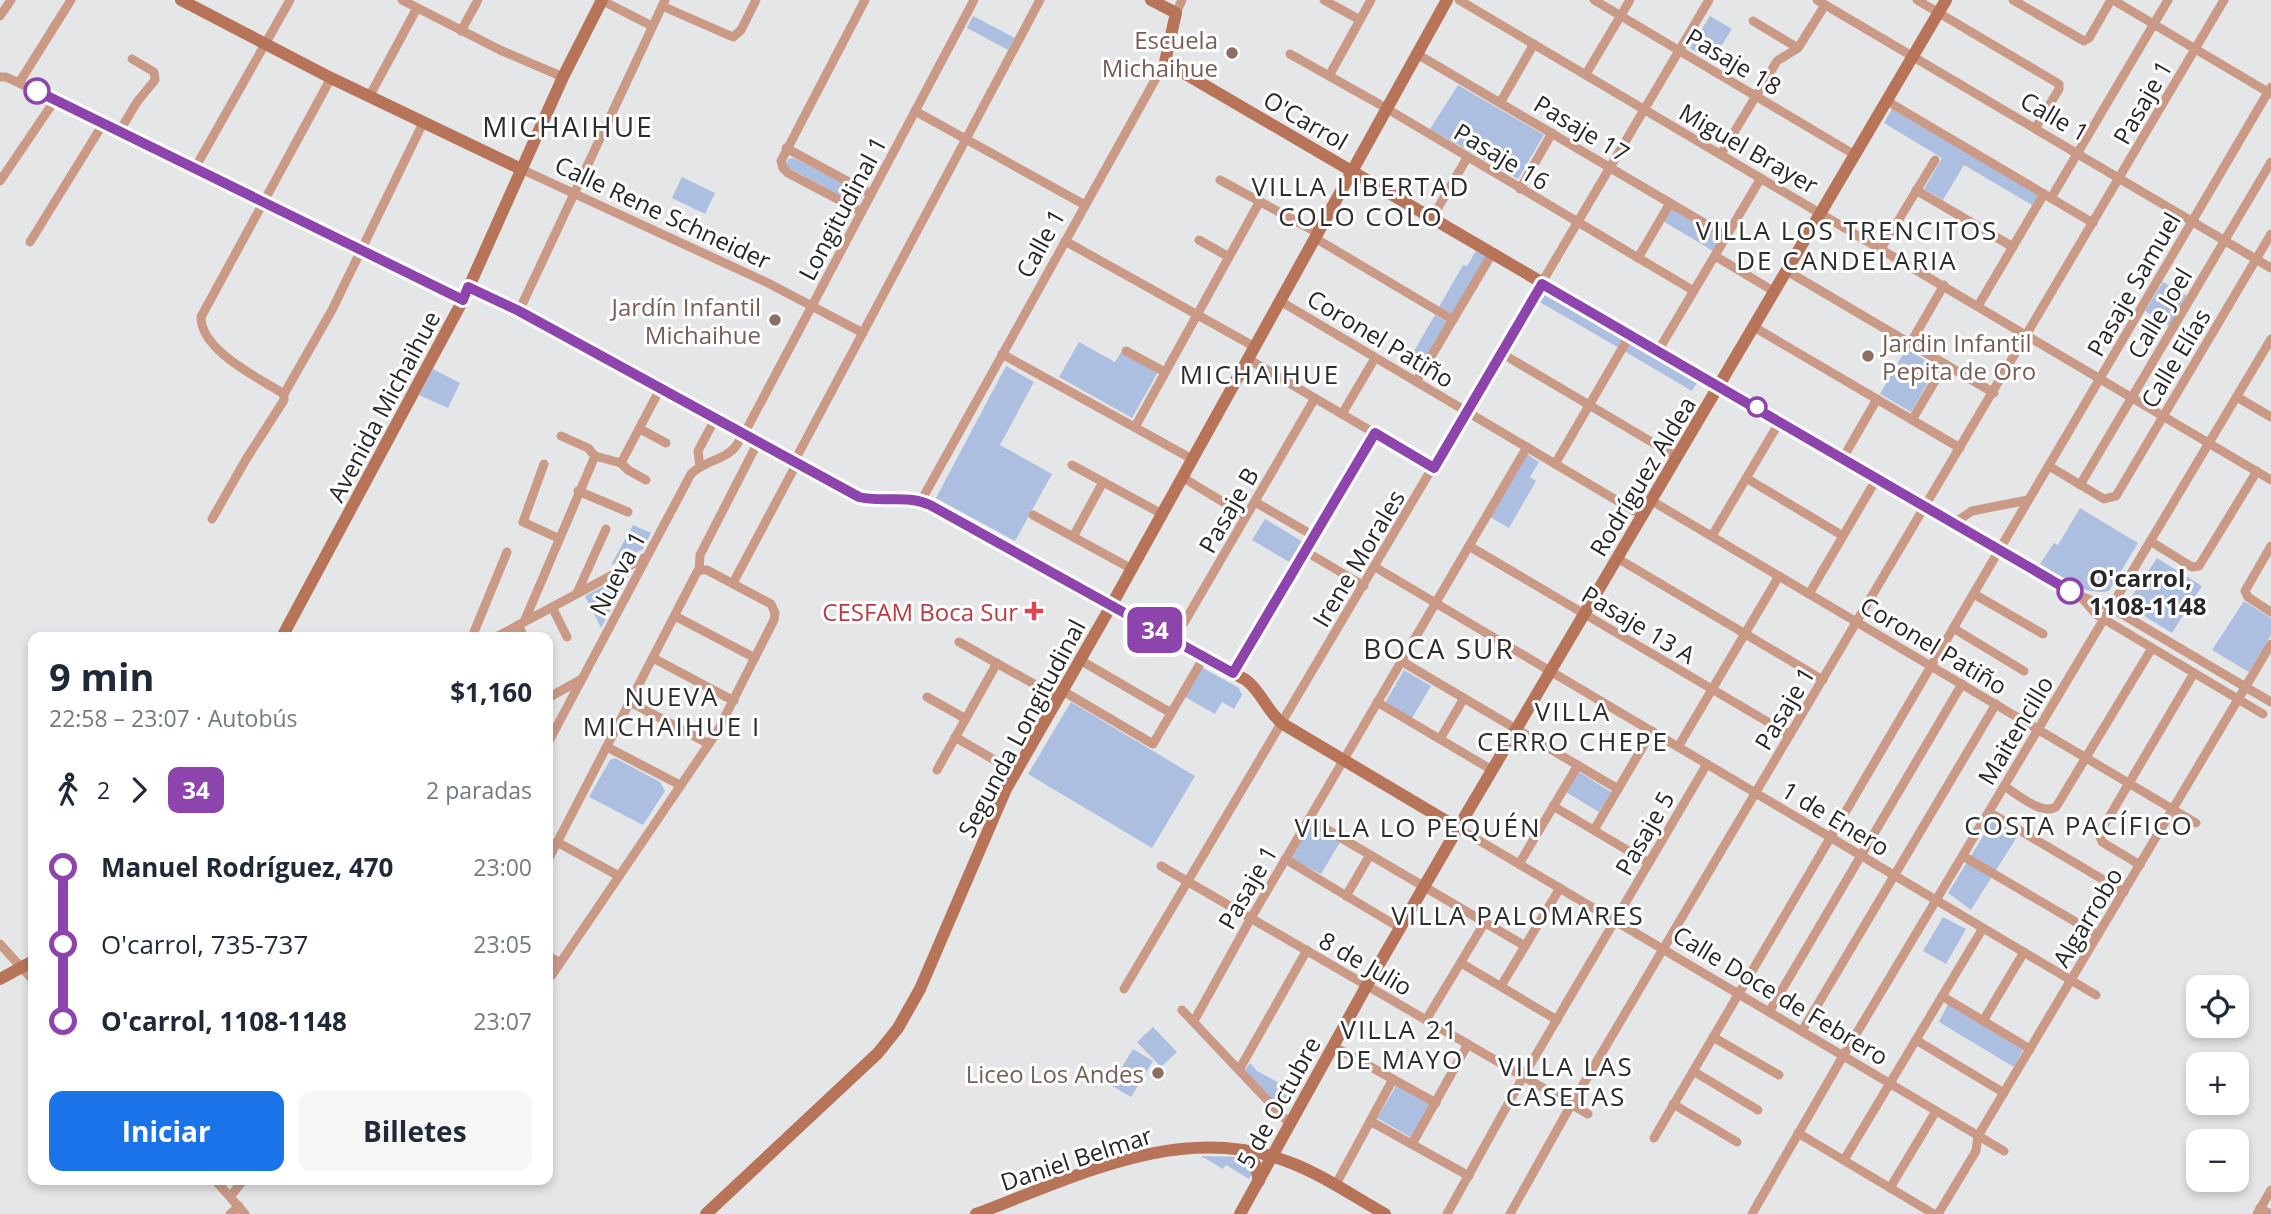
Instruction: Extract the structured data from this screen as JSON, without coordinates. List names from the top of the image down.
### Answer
{
  "streets": {
    "street": [
      "Pasaje 18",
      "Pasaje 1",
      "Calle 1",
      "O'Carrol",
      "Pasaje 17",
      "Miguel Brayer",
      "Pasaje 16",
      "Longitudinal 1",
      "Calle Rene Schneider",
      "Pasaje Samuel",
      "Calle Joel",
      "Coronel Patiño",
      "Calle Elías",
      "Avenida Michaihue",
      "Rodríguez Aldea",
      "Pasaje B",
      "Irene Morales",
      "Nueva 1",
      "Pasaje 13 A",
      "Segunda Longitudinal",
      "Maitencillo",
      "1 de Enero",
      "Pasaje 5",
      "Algarrobo",
      "8 de Julio",
      "Calle Doce de Febrero",
      "5 de Octubre",
      "Daniel Belmar"
    ]
  },
  "crossings": [
    ["Pasaje 18", "Rodríguez Aldea"],
    ["Pasaje 18", "Irene Morales"],
    ["Pasaje 1", "Calle 1"],
    ["Pasaje 1", "O'Carrol"],
    ["Pasaje 1", "Miguel Brayer"],
    ["Pasaje 1", "Coronel Patiño"],
    ["Pasaje 1", "Pasaje 13 A"],
    ["Pasaje 1", "1 de Enero"],
    ["Pasaje 1", "8 de Julio"],
    ["Pasaje 1", "Calle Doce de Febrero"],
    ["Calle 1", "O'Carrol"],
    ["Calle 1", "Pasaje Samuel"],
    ["Calle 1", "Calle Joel"],
    ["Calle 1", "Calle Elías"],
    ["Calle 1", "Rodríguez Aldea"],
    ["O'Carrol", "Pasaje Samuel"],
    ["O'Carrol", "Rodríguez Aldea"],
    ["O'Carrol", "Irene Morales"],
    ["O'Carrol", "Segunda Longitudinal"],
    ["O'Carrol", "Maitencillo"],
    ["O'Carrol", "Algarrobo"],
    ["Pasaje 17", "Irene Morales"],
    ["Pasaje 17", "Segunda Longitudinal"],
    ["Miguel Brayer", "Pasaje Samuel"],
    ["Miguel Brayer", "Calle Joel"],
    ["Miguel Brayer", "Calle Elías"],
    ["Miguel Brayer", "Rodríguez Aldea"],
    ["Miguel Brayer", "Irene Morales"],
    ["Miguel Brayer", "Maitencillo"],
    ["Pasaje 16", "Irene Morales"],
    ["Pasaje 16", "Segunda Longitudinal"],
    ["Longitudinal 1", "Calle Rene Schneider"],
    ["Longitudinal 1", "Nueva 1"],
    ["Calle Rene Schneider", "Avenida Michaihue"],
    ["Pasaje Samuel", "Coronel Patiño"],
    ["Pasaje Samuel", "1 de Enero"],
    ["Pasaje Samuel", "Calle Doce de Febrero"],
    ["Calle Joel", "Calle Elías"],
    ["Coronel Patiño", "Rodríguez Aldea"],
    ["Coronel Patiño", "Irene Morales"],
    ["Coronel Patiño", "Segunda Longitudinal"],
    ["Coronel Patiño", "Maitencillo"],
    ["Coronel Patiño", "Algarrobo"],
    ["Rodríguez Aldea", "Pasaje 13 A"],
    ["Rodríguez Aldea", "1 de Enero"],
    ["Rodríguez Aldea", "Calle Doce de Febrero"],
    ["Rodríguez Aldea", "5 de Octubre"],
    ["Irene Morales", "1 de Enero"],
    ["Irene Morales", "8 de Julio"],
    ["Irene Morales", "Calle Doce de Febrero"],
    ["Maitencillo", "1 de Enero"],
    ["Maitencillo", "Calle Doce de Febrero"],
    ["1 de Enero", "Pasaje 5"],
    ["1 de Enero", "Algarrobo"],
    ["Pasaje 5", "8 de Julio"],
    ["Pasaje 5", "Calle Doce de Febrero"],
    ["Algarrobo", "Calle Doce de Febrero"],
    ["8 de Julio", "5 de Octubre"],
    ["Calle Doce de Febrero", "5 de Octubre"],
    ["5 de Octubre", "Daniel Belmar"]
  ],
  "districts": [
    "MICHAIHUE",
    "VILLA LIBERTAD COLO COLO",
    "VILLA LOS TRENCITOS DE CANDELARIA",
    "MICHAIHUE",
    "BOCA SUR",
    "NUEVA MICHAIHUE I",
    "VILLA CERRO CHEPE",
    "COSTA PACÍFICO",
    "VILLA LO PEQUÉN",
    "VILLA PALOMARES",
    "VILLA 21 DE MAYO",
    "VILLA LAS CASETAS"
  ],
  "places": {
    "other": [
      "Escuela Michaihue",
      "Jardín Infantil Michaihue",
      "Jardin Infantil Pepita de Oro",
      "O'carrol, 1108-1148",
      "Liceo Los Andes"
    ],
    "health": ["CESFAM Boca Sur"]
  },
  "lines": ["bus line 34"],
  "page": {
    "on_map": "34",
    "heading": ["9 min", "22:58 – 23:07 · Autobús", "$1,160"],
    "legs": ["2", "34", "2 paradas"],
    "list": [
      {
        "name": "Manuel Rodríguez, 470",
        "value": "23:00"
      },
      {
        "name": "O'carrol, 735-737",
        "value": "23:05"
      },
      {
        "name": "O'carrol, 1108-1148",
        "value": "23:07"
      }
    ],
    "map_buttons": ["+", "−"],
    "buttons": ["Iniciar", "Billetes"]
  }
}
